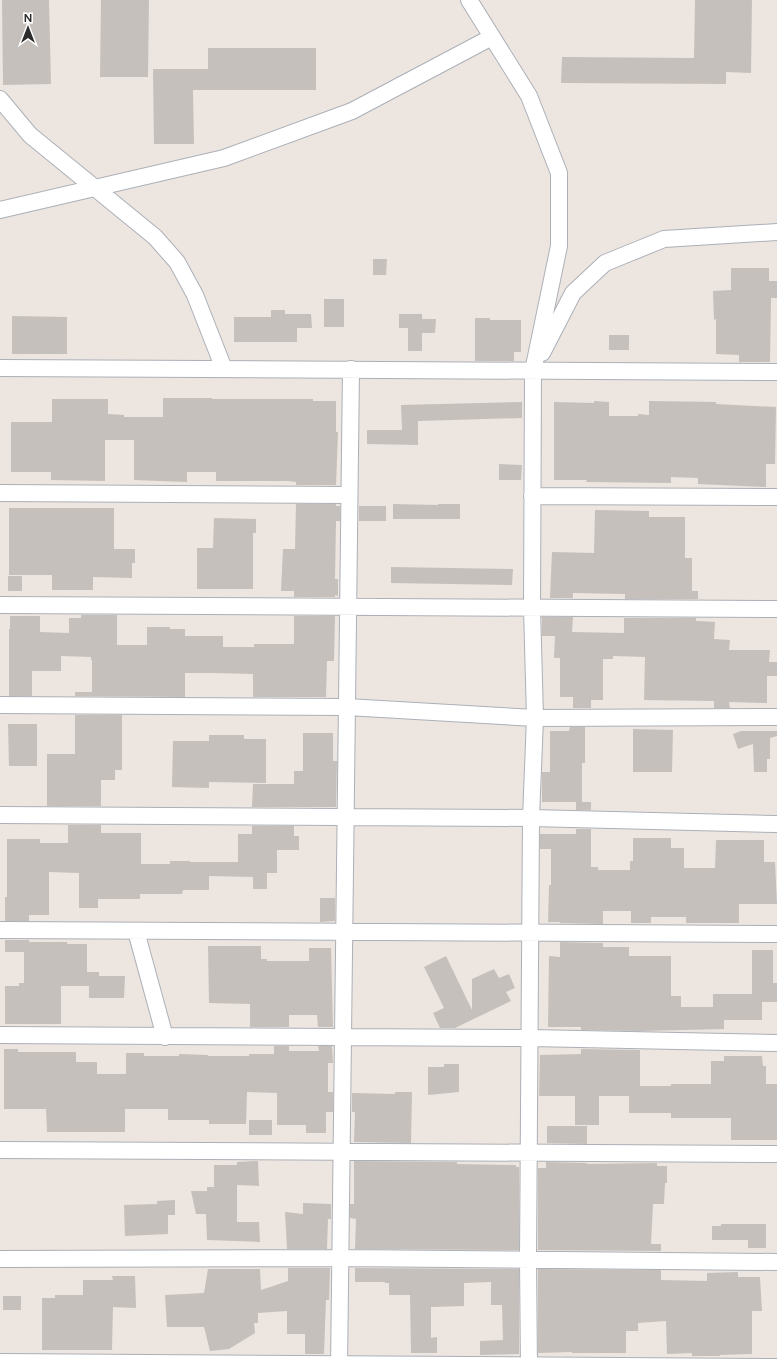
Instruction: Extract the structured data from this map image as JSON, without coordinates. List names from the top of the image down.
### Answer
{
  "north": "top"
}
